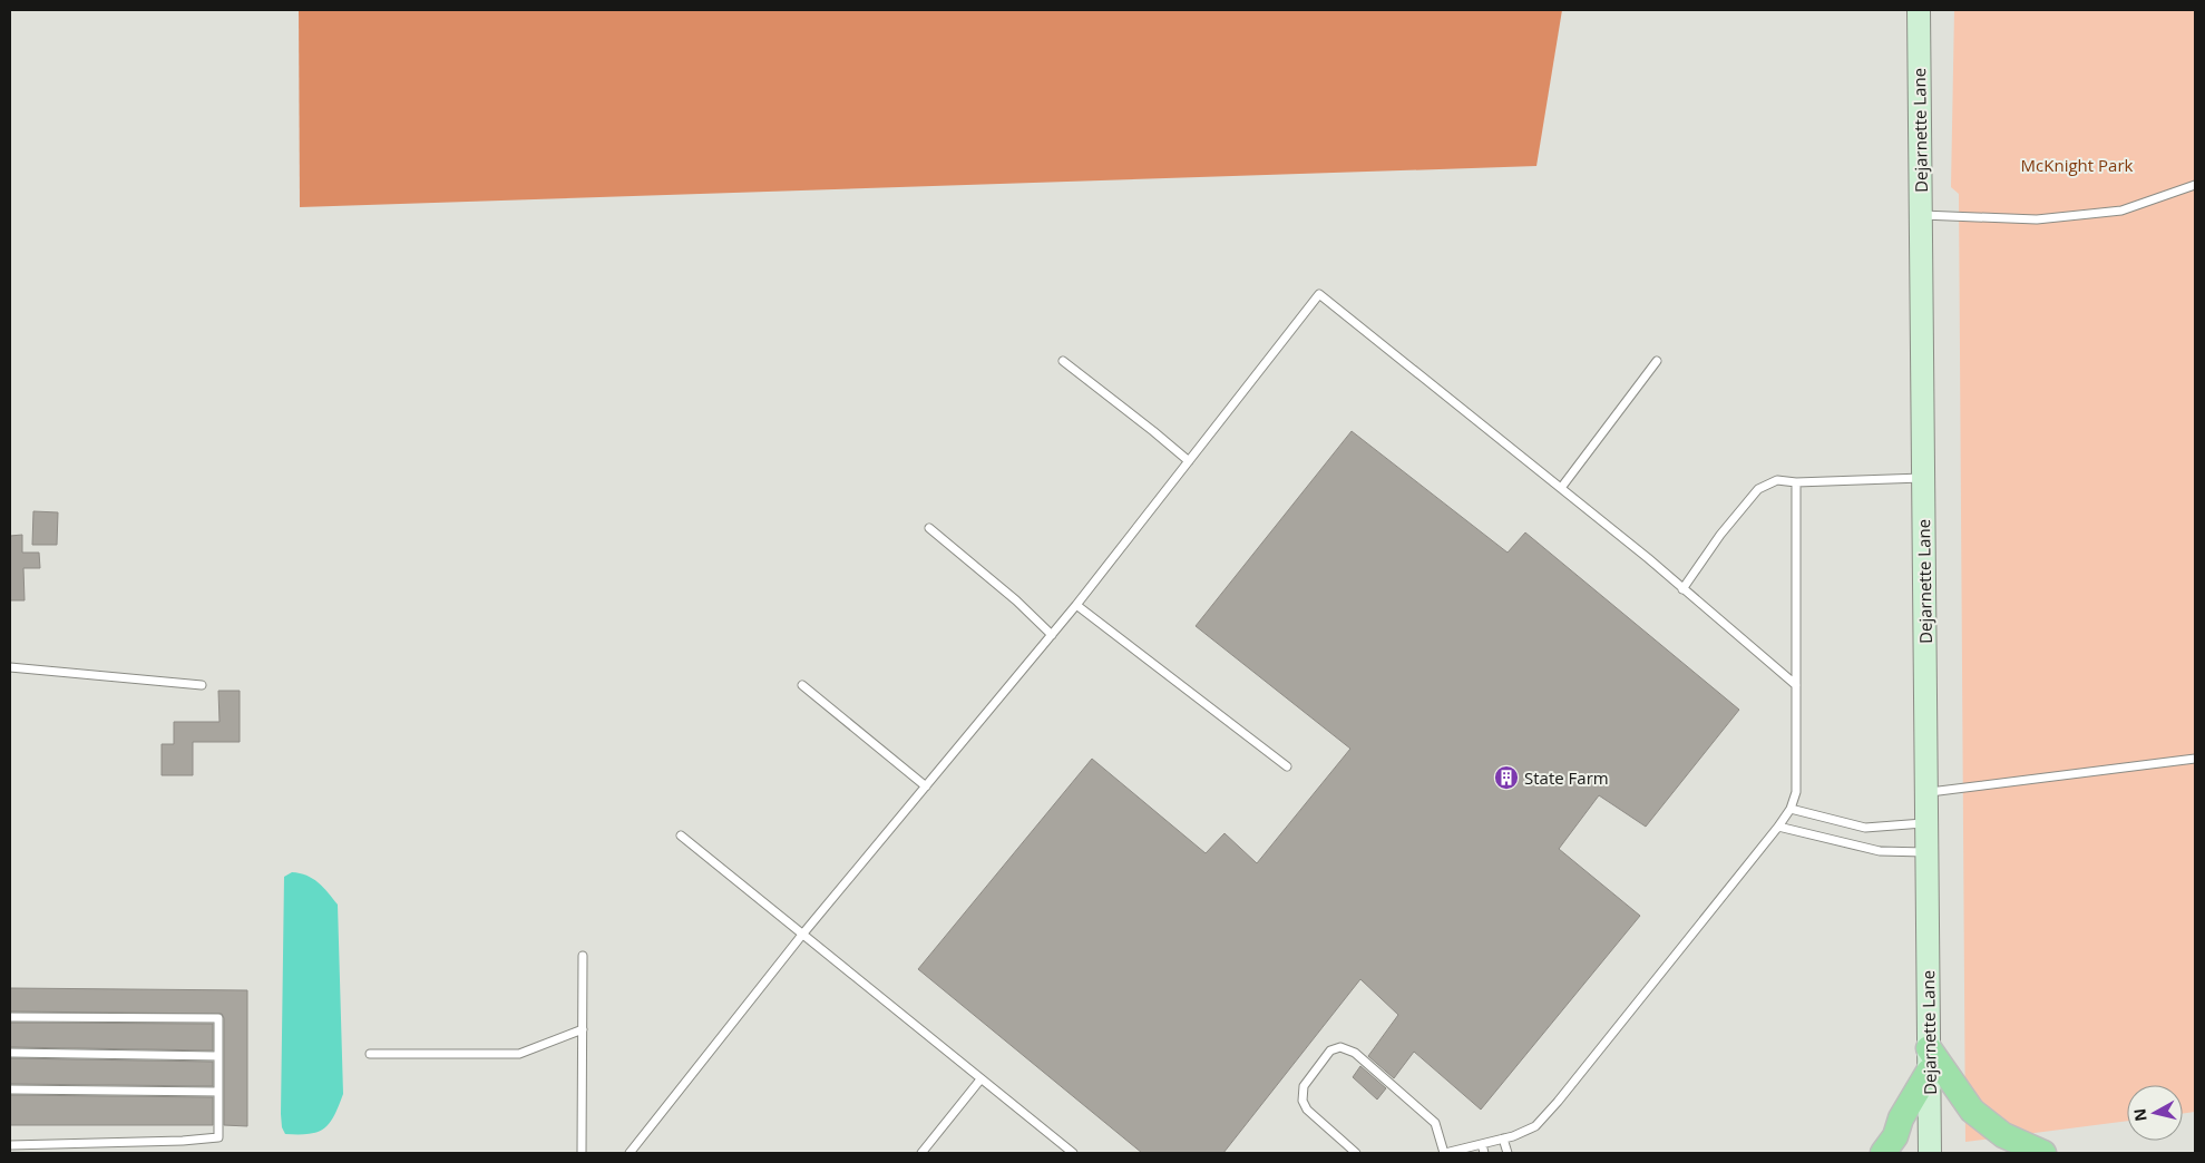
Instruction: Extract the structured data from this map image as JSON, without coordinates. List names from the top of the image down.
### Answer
{
  "streets": {
    "main road": ["Dejarnette Lane"]
  },
  "parks": ["McKnight Park"],
  "places": {
    "building": ["State Farm"]
  },
  "north": "left"
}
